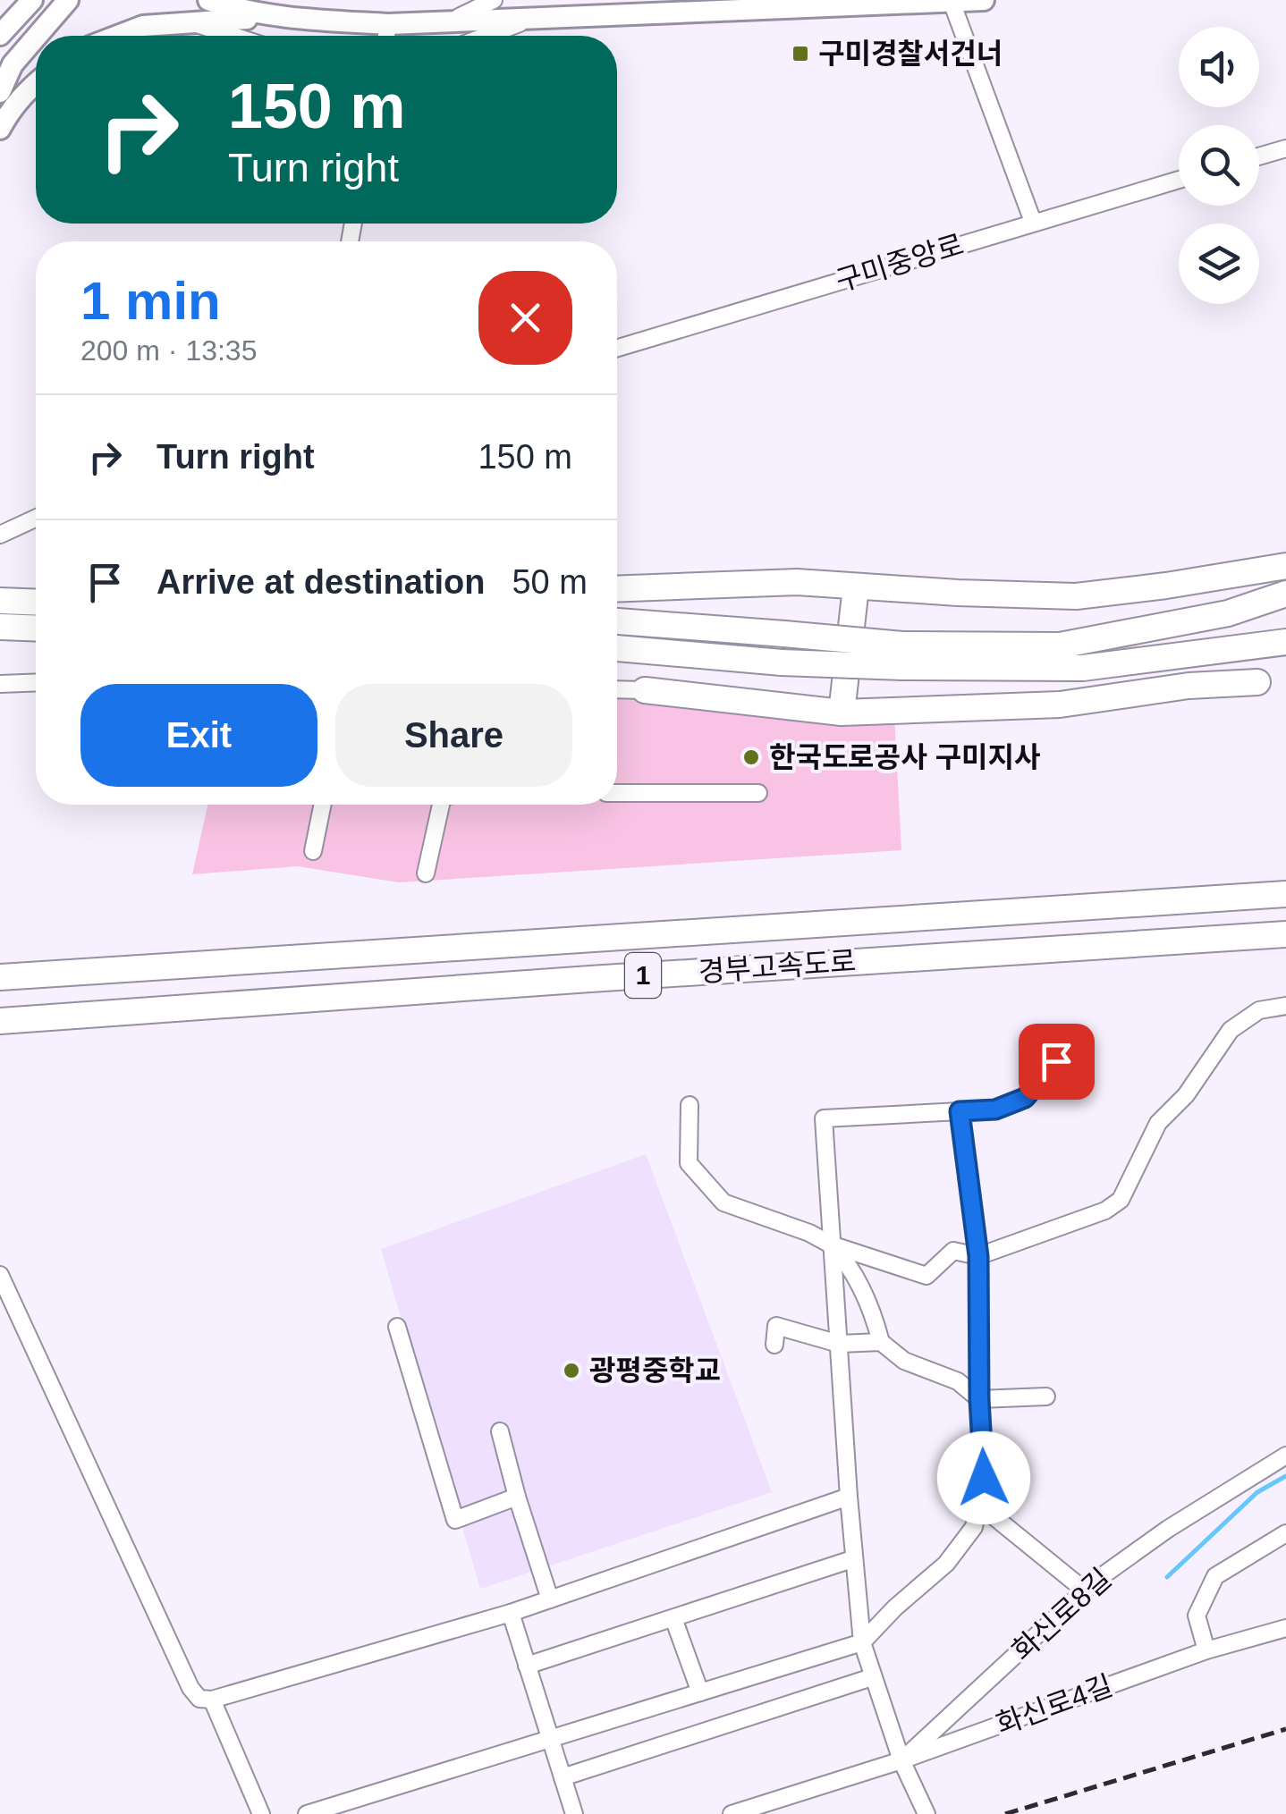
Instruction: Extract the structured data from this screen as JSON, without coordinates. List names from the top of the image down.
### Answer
{
  "streets": {
    "highway": ["경부고속도로", "1"],
    "street": ["구미중앙로", "화신로8길", "화신로4길"]
  },
  "crossings": [
    ["화신로8길", "화신로4길"]
  ],
  "places": {
    "transit": ["구미경찰서건너"],
    "other": ["한국도로공사 구미지사", "광평중학교"]
  },
  "page": {
    "turn": ["150 m", "Turn right"],
    "heading": ["1 min", "200 m · 13:35"],
    "list": [
      {
        "name": "Turn right",
        "value": "150 m"
      },
      {
        "name": "Arrive at destination",
        "value": "50 m"
      }
    ],
    "buttons": ["Exit", "Share"]
  }
}
